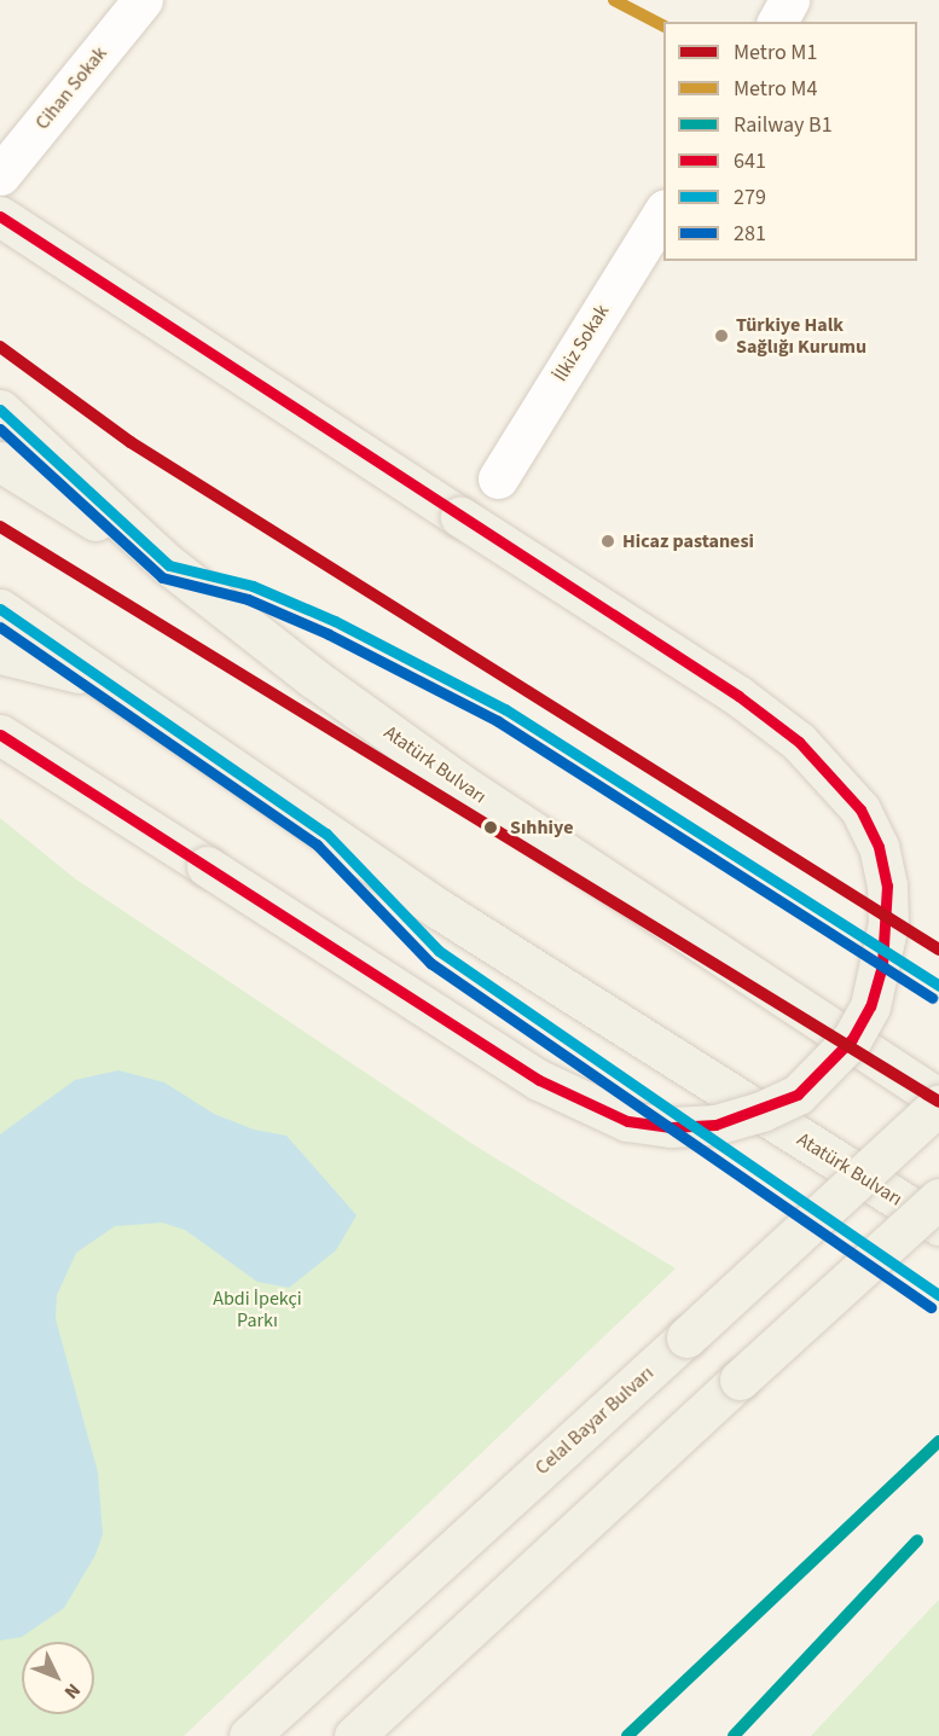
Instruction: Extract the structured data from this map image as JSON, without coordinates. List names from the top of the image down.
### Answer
{
  "streets": {
    "main road": ["Atatürk Bulvarı", "Celal Bayar Bulvarı"],
    "street": ["Cihan Sokak", "İlkiz Sokak"]
  },
  "parks": ["Abdi İpekçi Parkı"],
  "places": ["Türkiye Halk Sağlığı Kurumu", "Hicaz pastanesi", "Sıhhiye"],
  "lines": [
    "metro line M4",
    "transit line 641",
    "metro line M1",
    "transit line 279",
    "transit line 281",
    "rail line B1"
  ],
  "legend": [
    "Metro M1",
    "Metro M4",
    "Railway B1",
    "641",
    "279",
    "281"
  ],
  "north": "bottom right"
}
